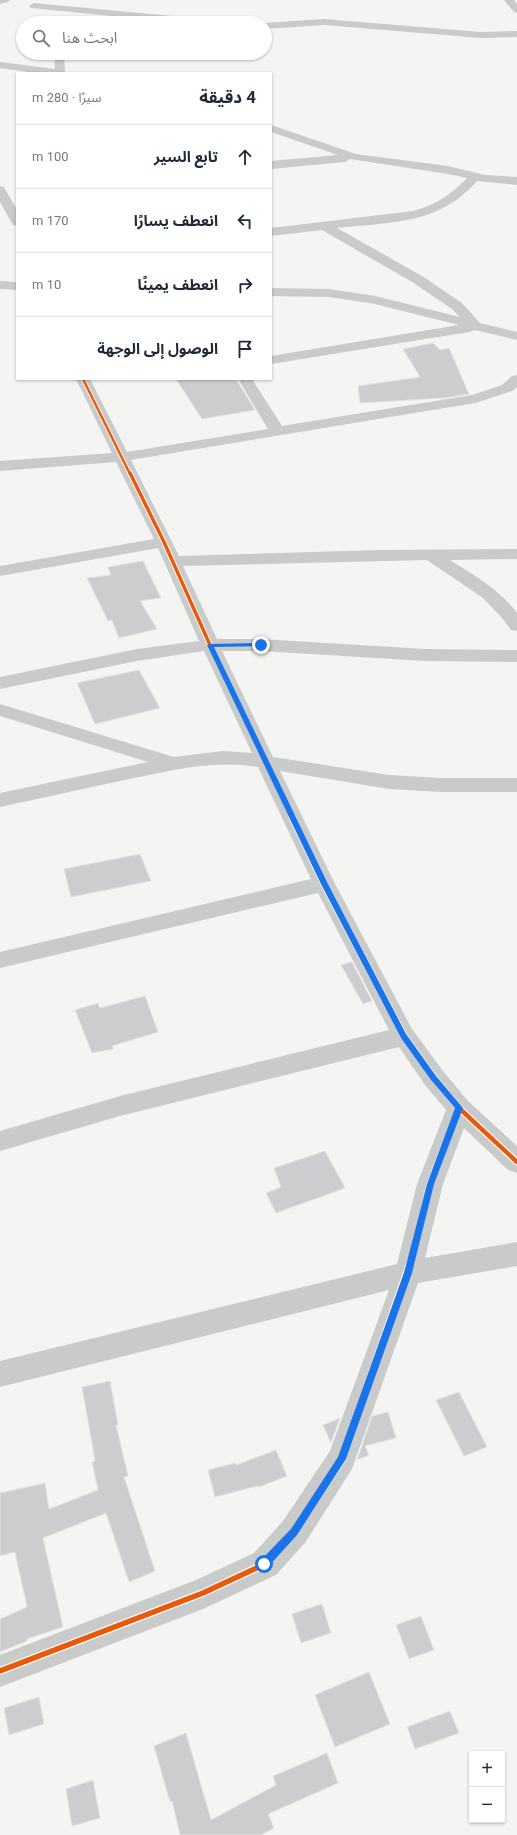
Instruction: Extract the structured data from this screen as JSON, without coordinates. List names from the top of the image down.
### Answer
{
  "page": {
    "search": "ابحث هنا",
    "heading": ["4 دقيقة", "سيرًا · 280 m"],
    "list": [
      ["تابع السير", "100 m"],
      ["انعطف يسارًا", "170 m"],
      ["انعطف يمينًا", "10 m"],
      "الوصول إلى الوجهة"
    ],
    "map_buttons": ["+", "−"]
  }
}
